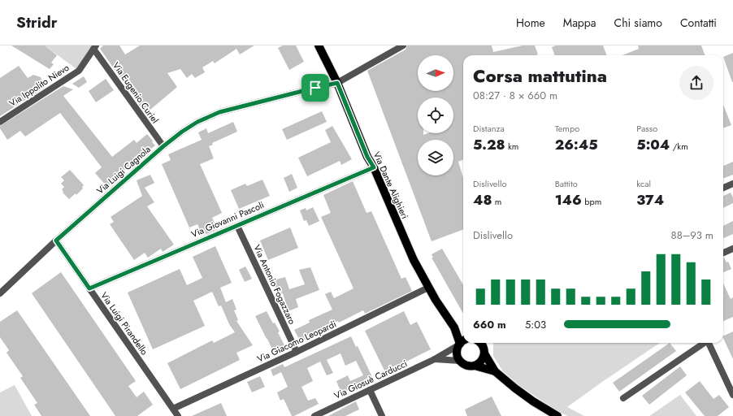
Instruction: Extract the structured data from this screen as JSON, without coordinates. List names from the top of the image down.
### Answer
{
  "streets": {
    "main road": ["Via Dante Alighieri"],
    "street": [
      "Via Ippolito Nievo",
      "Via Eugenio Curiel",
      "Via Luigi Cagnola",
      "Via Giovanni Pascoli",
      "Via Antonio Fogazzaro",
      "Via Luigi Pirandello",
      "Via Giacomo Leopardi",
      "Via Giosuè Carducci"
    ]
  },
  "crossings": [
    ["Via Ippolito Nievo", "Via Eugenio Curiel"],
    ["Via Eugenio Curiel", "Via Luigi Cagnola"],
    ["Via Luigi Cagnola", "Via Dante Alighieri"],
    ["Via Luigi Cagnola", "Via Luigi Pirandello"],
    ["Via Dante Alighieri", "Via Giovanni Pascoli"],
    ["Via Dante Alighieri", "Via Giacomo Leopardi"],
    ["Via Dante Alighieri", "Via Giosuè Carducci"],
    ["Via Giovanni Pascoli", "Via Antonio Fogazzaro"],
    ["Via Giovanni Pascoli", "Via Luigi Pirandello"],
    ["Via Antonio Fogazzaro", "Via Giacomo Leopardi"],
    ["Via Luigi Pirandello", "Via Giacomo Leopardi"]
  ],
  "north": "right",
  "page": {
    "header": "Stridr",
    "nav": [
      "Home",
      "Mappa",
      "Chi siamo",
      "Contatti"
    ],
    "heading": ["Corsa mattutina", "08:27 · 8 × 660 m"],
    "stats": [
      ["Distanza", "5.28 km"],
      ["Tempo", "26:45"],
      ["Passo", "5:04 /km"],
      ["Dislivello", "48 m"],
      ["Battito", "146 bpm"],
      ["kcal", "374"]
    ],
    "chart": ["Dislivello", "88–93 m"],
    "list": [
      {
        "name": "660 m",
        "note": "5:03"
      }
    ]
  }
}
